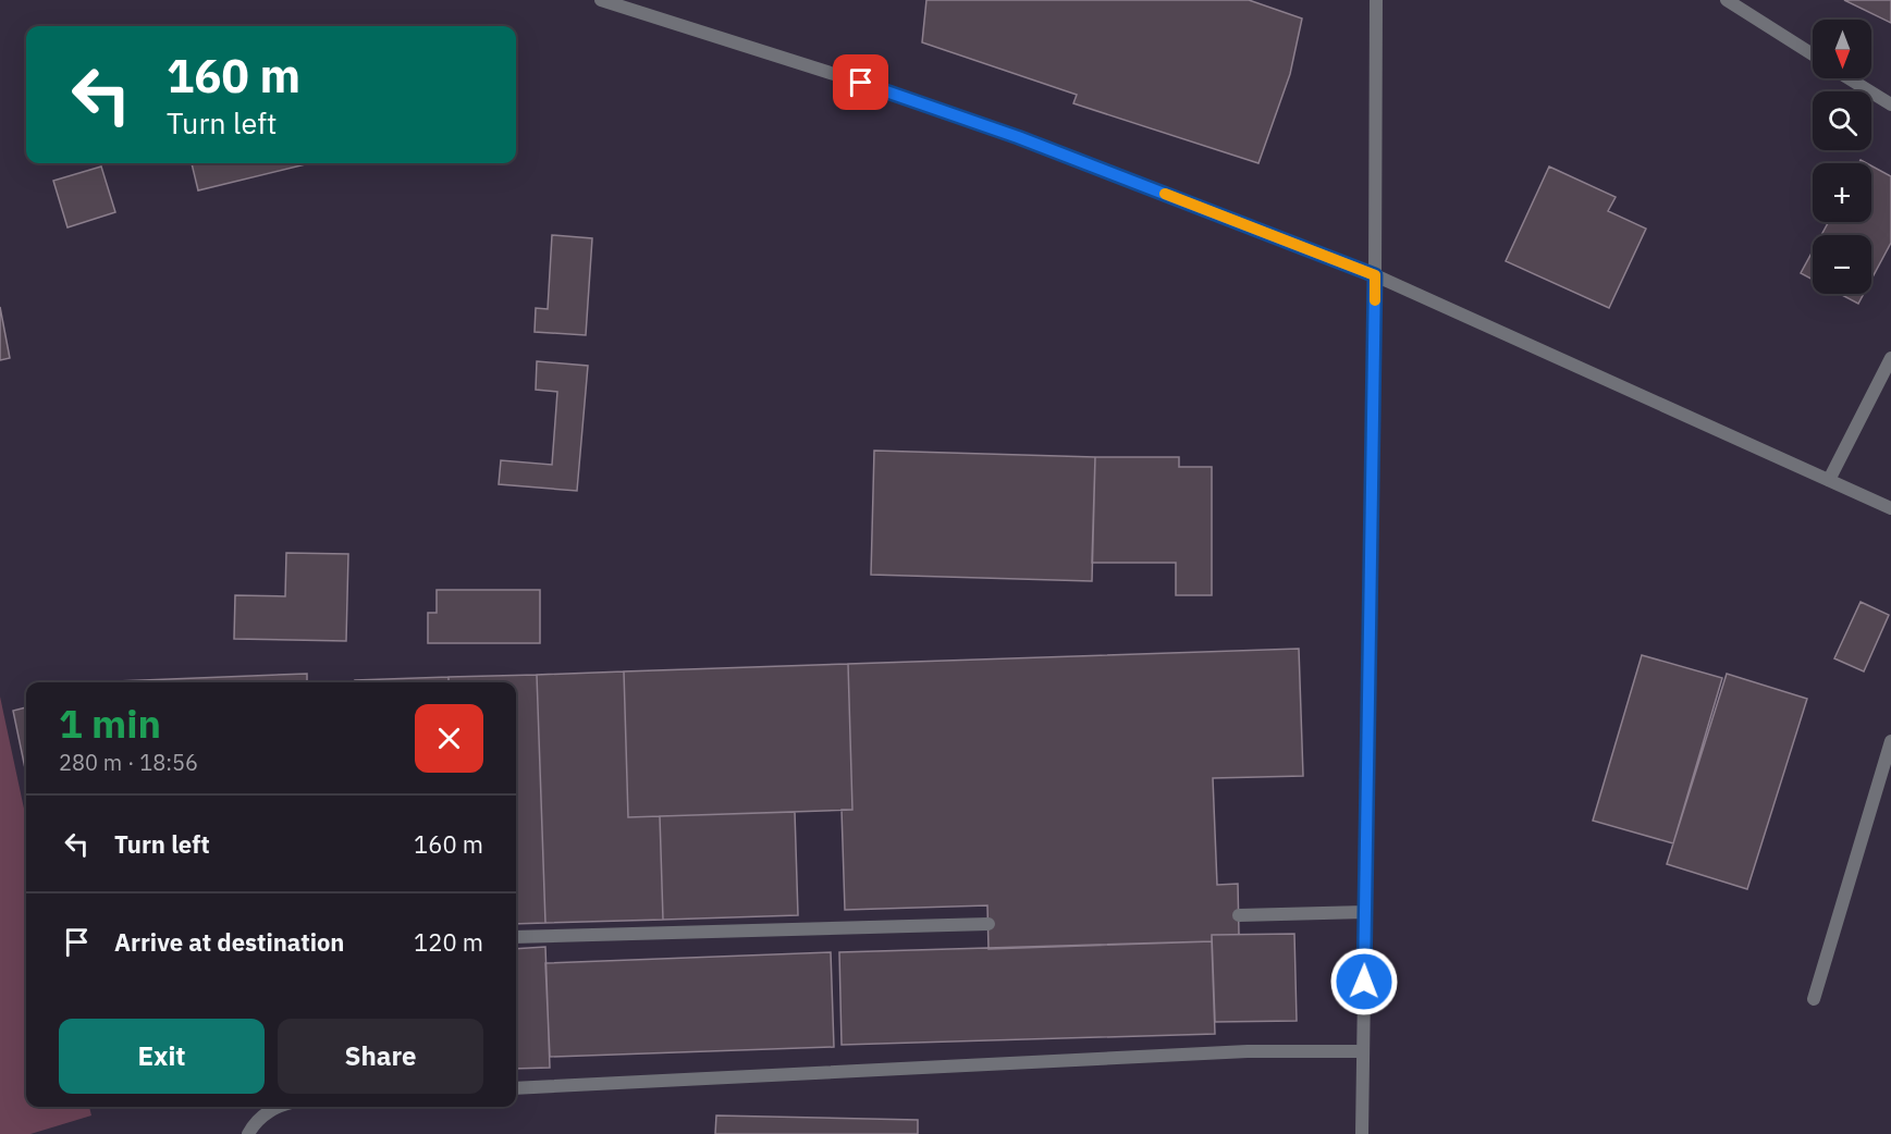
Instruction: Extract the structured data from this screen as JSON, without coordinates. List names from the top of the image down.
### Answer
{
  "north": "bottom",
  "page": {
    "map_buttons": ["+", "−"],
    "turn": ["160 m", "Turn left"],
    "heading": ["1 min", "280 m · 18:56"],
    "list": [
      {
        "name": "Turn left",
        "value": "160 m"
      },
      {
        "name": "Arrive at destination",
        "value": "120 m"
      }
    ],
    "buttons": ["Exit", "Share"]
  }
}
